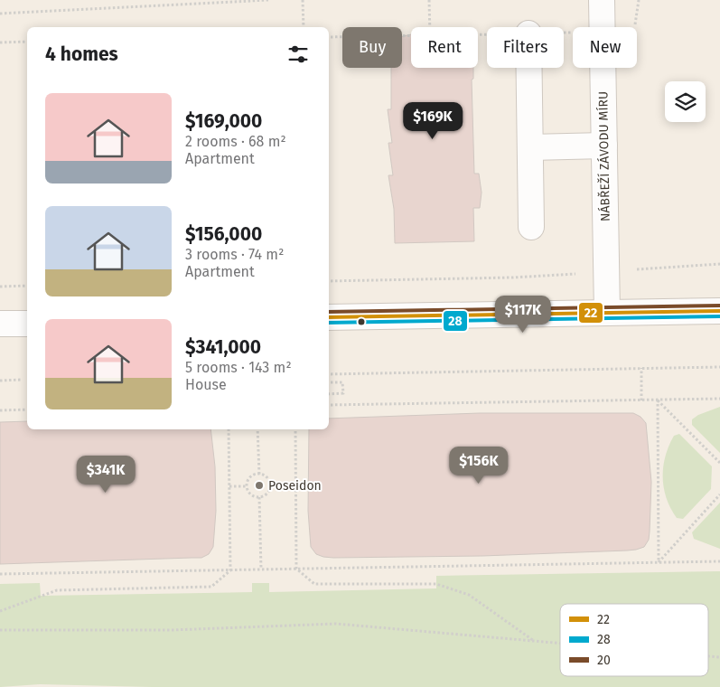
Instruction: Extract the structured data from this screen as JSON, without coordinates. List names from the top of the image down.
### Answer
{
  "streets": {
    "street": ["NÁBŘEŽÍ ZÁVODU MÍRU"]
  },
  "places": ["Poseidon"],
  "lines": ["transit line 20", "transit line 22", "transit line 28"],
  "legend": ["22", "28", "20"],
  "page": {
    "chip": [
      "Buy",
      "Rent",
      "Filters",
      "New"
    ],
    "heading": "4 homes",
    "list": [
      {
        "name": "$169,000",
        "note": "2 rooms · 68 m² · Apartment"
      },
      {
        "name": "$156,000",
        "note": "3 rooms · 74 m² · Apartment"
      },
      {
        "name": "$341,000",
        "note": "5 rooms · 143 m² · House"
      }
    ],
    "price": [
      "$169K",
      "$117K",
      "$156K",
      "$341K"
    ]
  }
}
